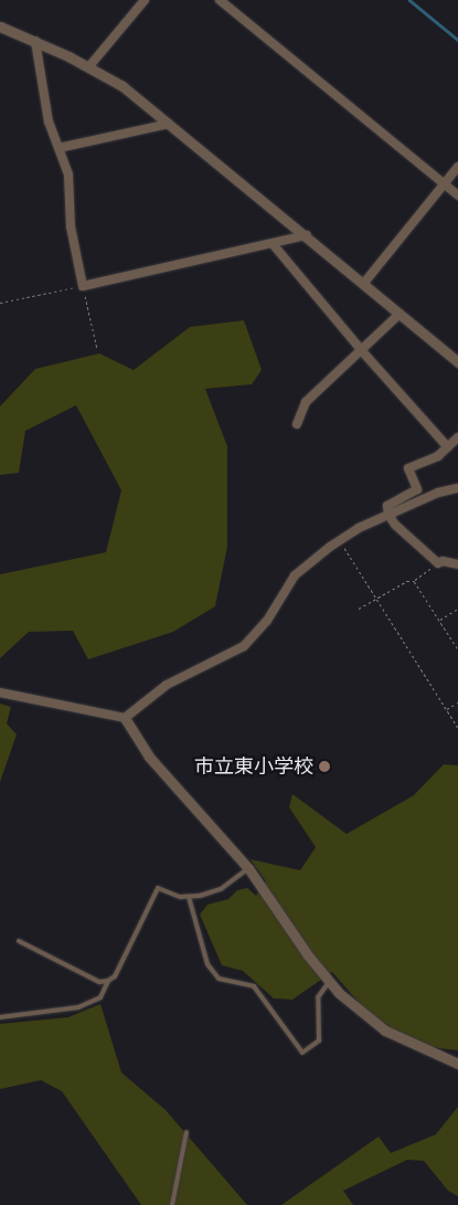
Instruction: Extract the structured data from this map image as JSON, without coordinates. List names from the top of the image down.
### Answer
{
  "places": ["市立東小学校"]
}
